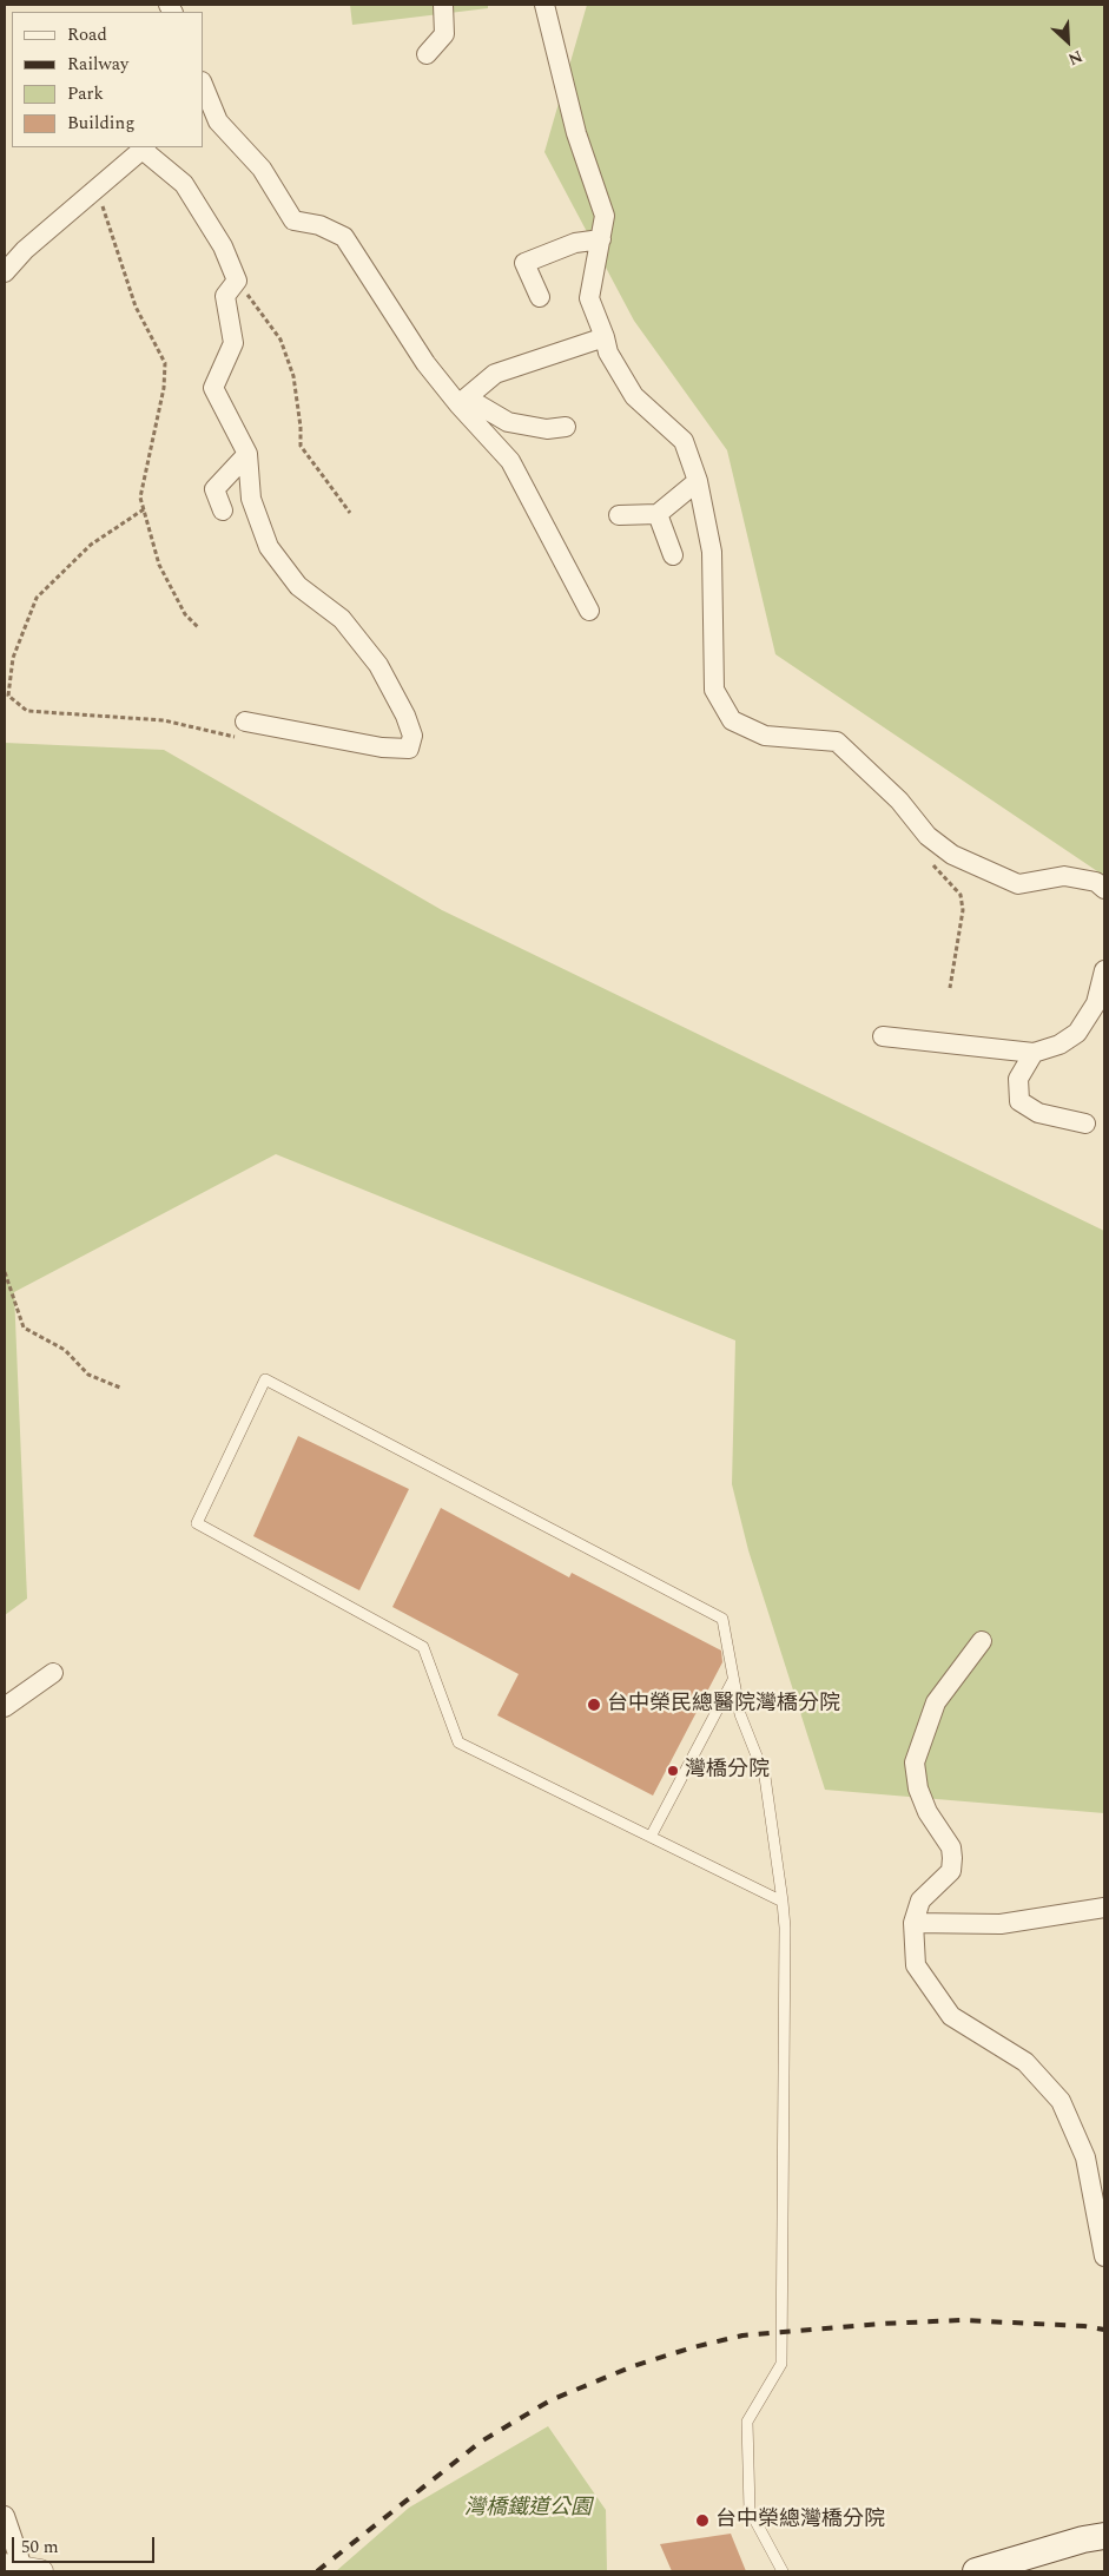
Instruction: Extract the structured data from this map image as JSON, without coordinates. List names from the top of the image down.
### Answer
{
  "parks": ["灣橋鐵道公園"],
  "places": ["台中榮民總醫院灣橋分院", "灣橋分院", "台中榮總灣橋分院"],
  "legend": [
    "Road",
    "Railway",
    "Park",
    "Building"
  ],
  "scale_bar": "50 m",
  "north": "bottom right"
}
